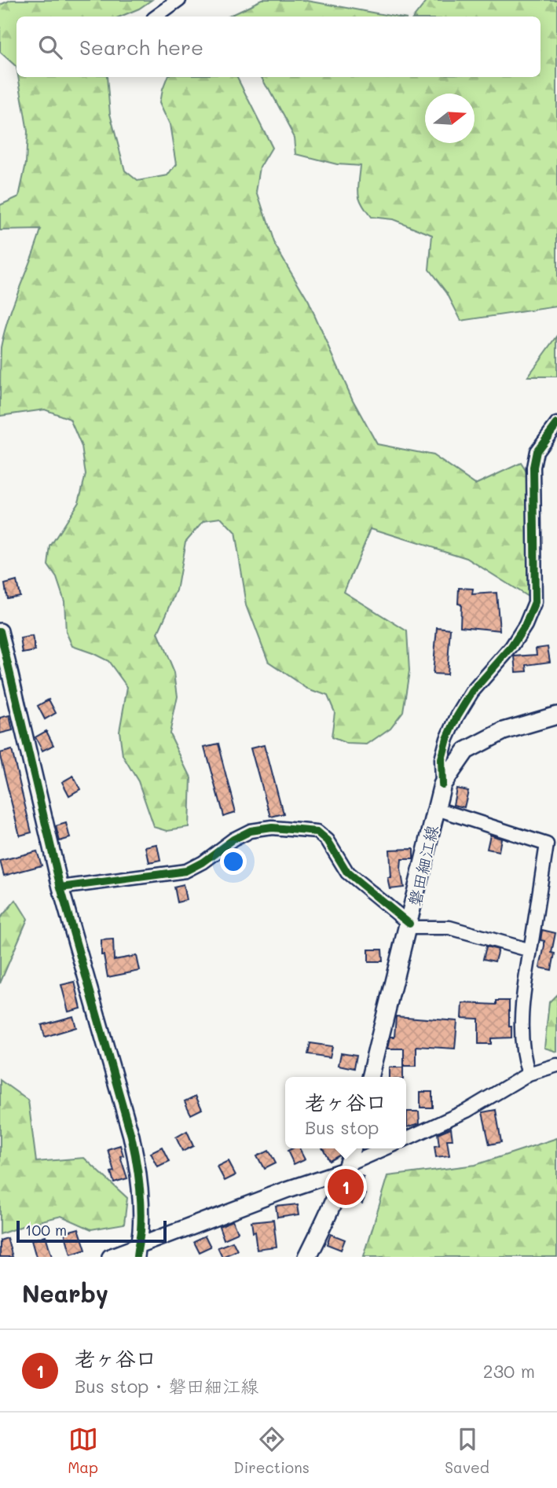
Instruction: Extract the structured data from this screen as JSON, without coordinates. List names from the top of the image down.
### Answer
{
  "streets": {
    "main road": ["磐田細江線"]
  },
  "scale_bar": "100 m",
  "north": "right",
  "page": {
    "search": "Search here",
    "popup": ["老ヶ谷口", "Bus stop"],
    "pins": "1",
    "scale": "100 m",
    "heading": "Nearby",
    "list": [
      {
        "mark": "1",
        "name": "老ヶ谷口",
        "note": "Bus stop · 磐田細江線",
        "value": "230 m"
      }
    ],
    "nav": ["Map", "Directions", "Saved"]
  }
}
